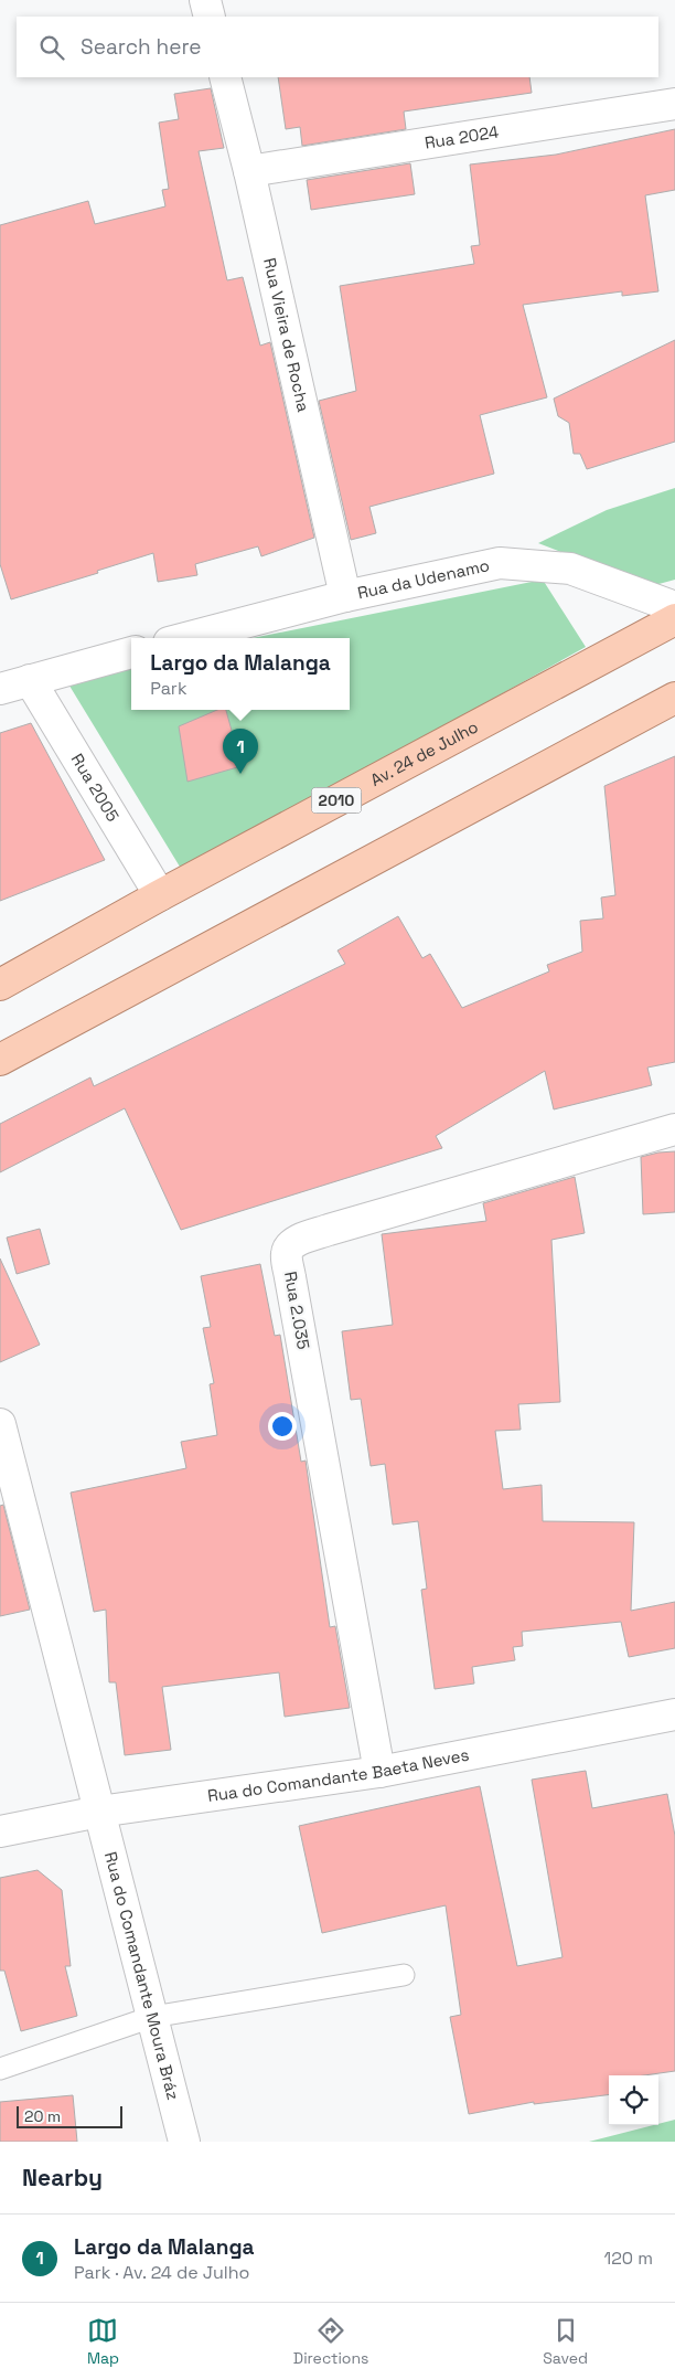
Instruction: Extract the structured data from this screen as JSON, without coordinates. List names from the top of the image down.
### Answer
{
  "streets": {
    "main road": ["Av. 24 de Julho", "2010"],
    "street": [
      "Rua 2024",
      "Rua Vieira de Rocha",
      "Rua da Udenamo",
      "Rua 2005",
      "Rua 2.035",
      "Rua do Comandante Baeta Neves",
      "Rua do Comandante Moura Bráz"
    ]
  },
  "crossings": [
    ["Rua 2024", "Rua Vieira de Rocha"],
    ["Rua Vieira de Rocha", "Rua da Udenamo"],
    ["Av. 24 de Julho", "Rua 2005"],
    ["Rua 2.035", "Rua do Comandante Baeta Neves"],
    ["Rua do Comandante Baeta Neves", "Rua do Comandante Moura Bráz"]
  ],
  "scale_bar": "20 m",
  "page": {
    "search": "Search here",
    "popup": ["Largo da Malanga", "Park"],
    "pins": "1",
    "scale": "20 m",
    "heading": "Nearby",
    "list": [
      {
        "mark": "1",
        "name": "Largo da Malanga",
        "note": "Park · Av. 24 de Julho",
        "value": "120 m"
      }
    ],
    "nav": ["Map", "Directions", "Saved"]
  }
}
